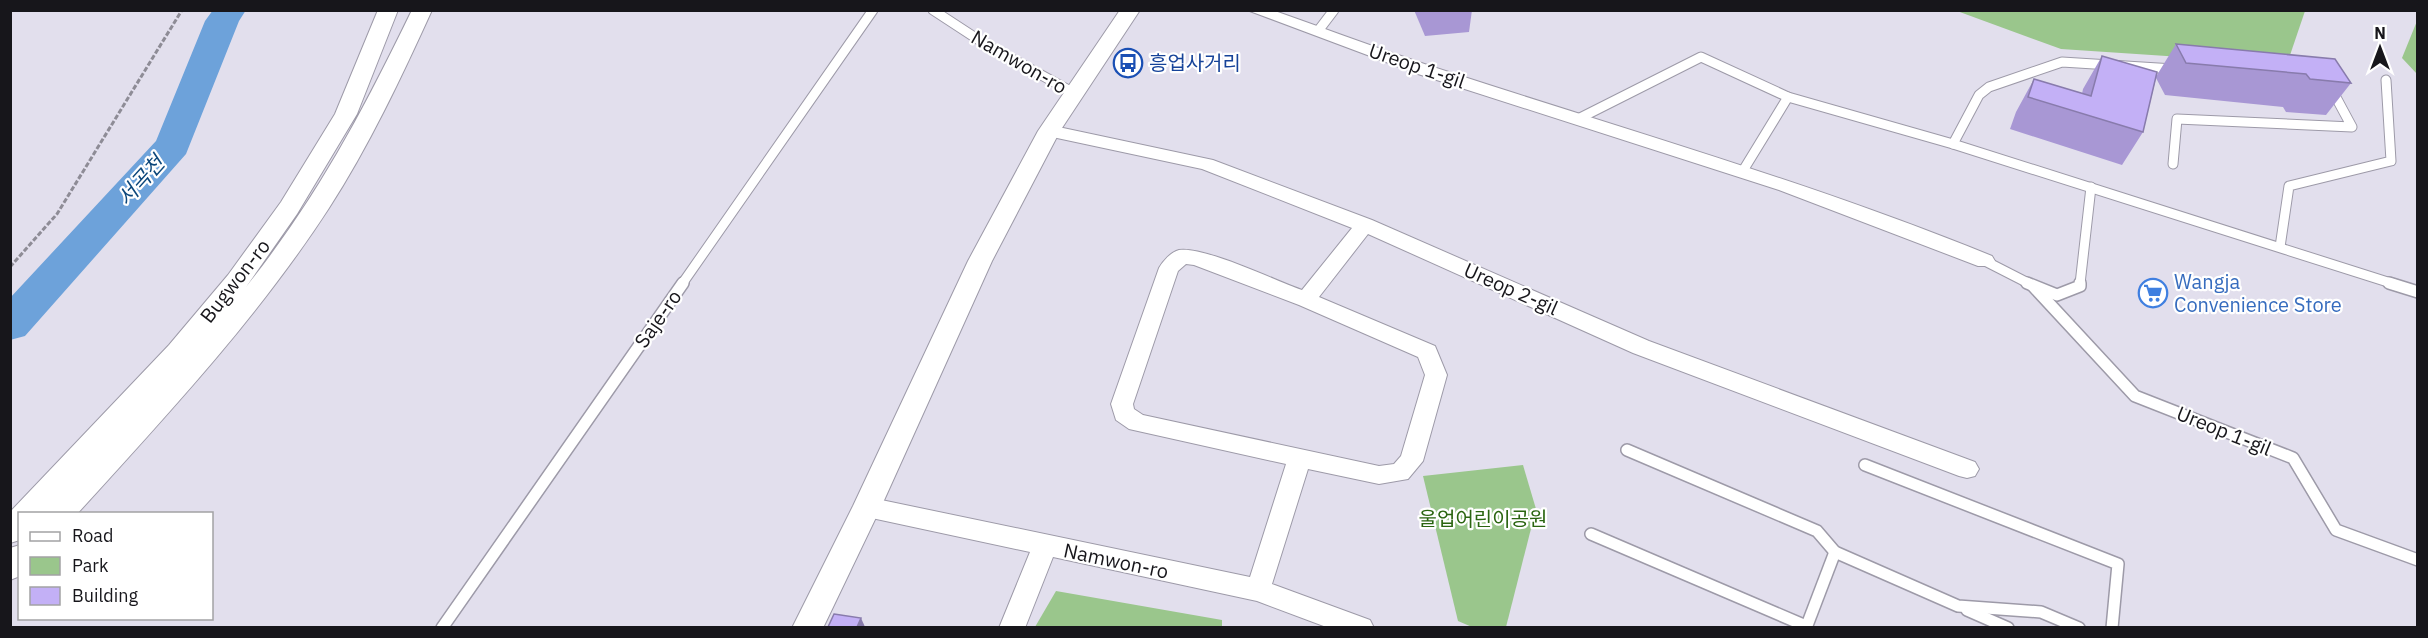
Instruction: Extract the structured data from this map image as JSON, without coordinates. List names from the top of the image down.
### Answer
{
  "streets": {
    "street": [
      "Namwon-ro",
      "Ureop 1-gil",
      "Bugwon-ro",
      "Ureop 2-gil"
    ],
    "lane": ["Saje-ro"]
  },
  "crossings": [
    ["Namwon-ro", "Ureop 2-gil"]
  ],
  "water": ["서곡천"],
  "parks": ["울업어린이공원"],
  "places": {
    "bus stop": ["흥업사거리"],
    "supermarket": ["Wangja Convenience Store"]
  },
  "legend": ["Road", "Park", "Building"],
  "north": "top"
}
